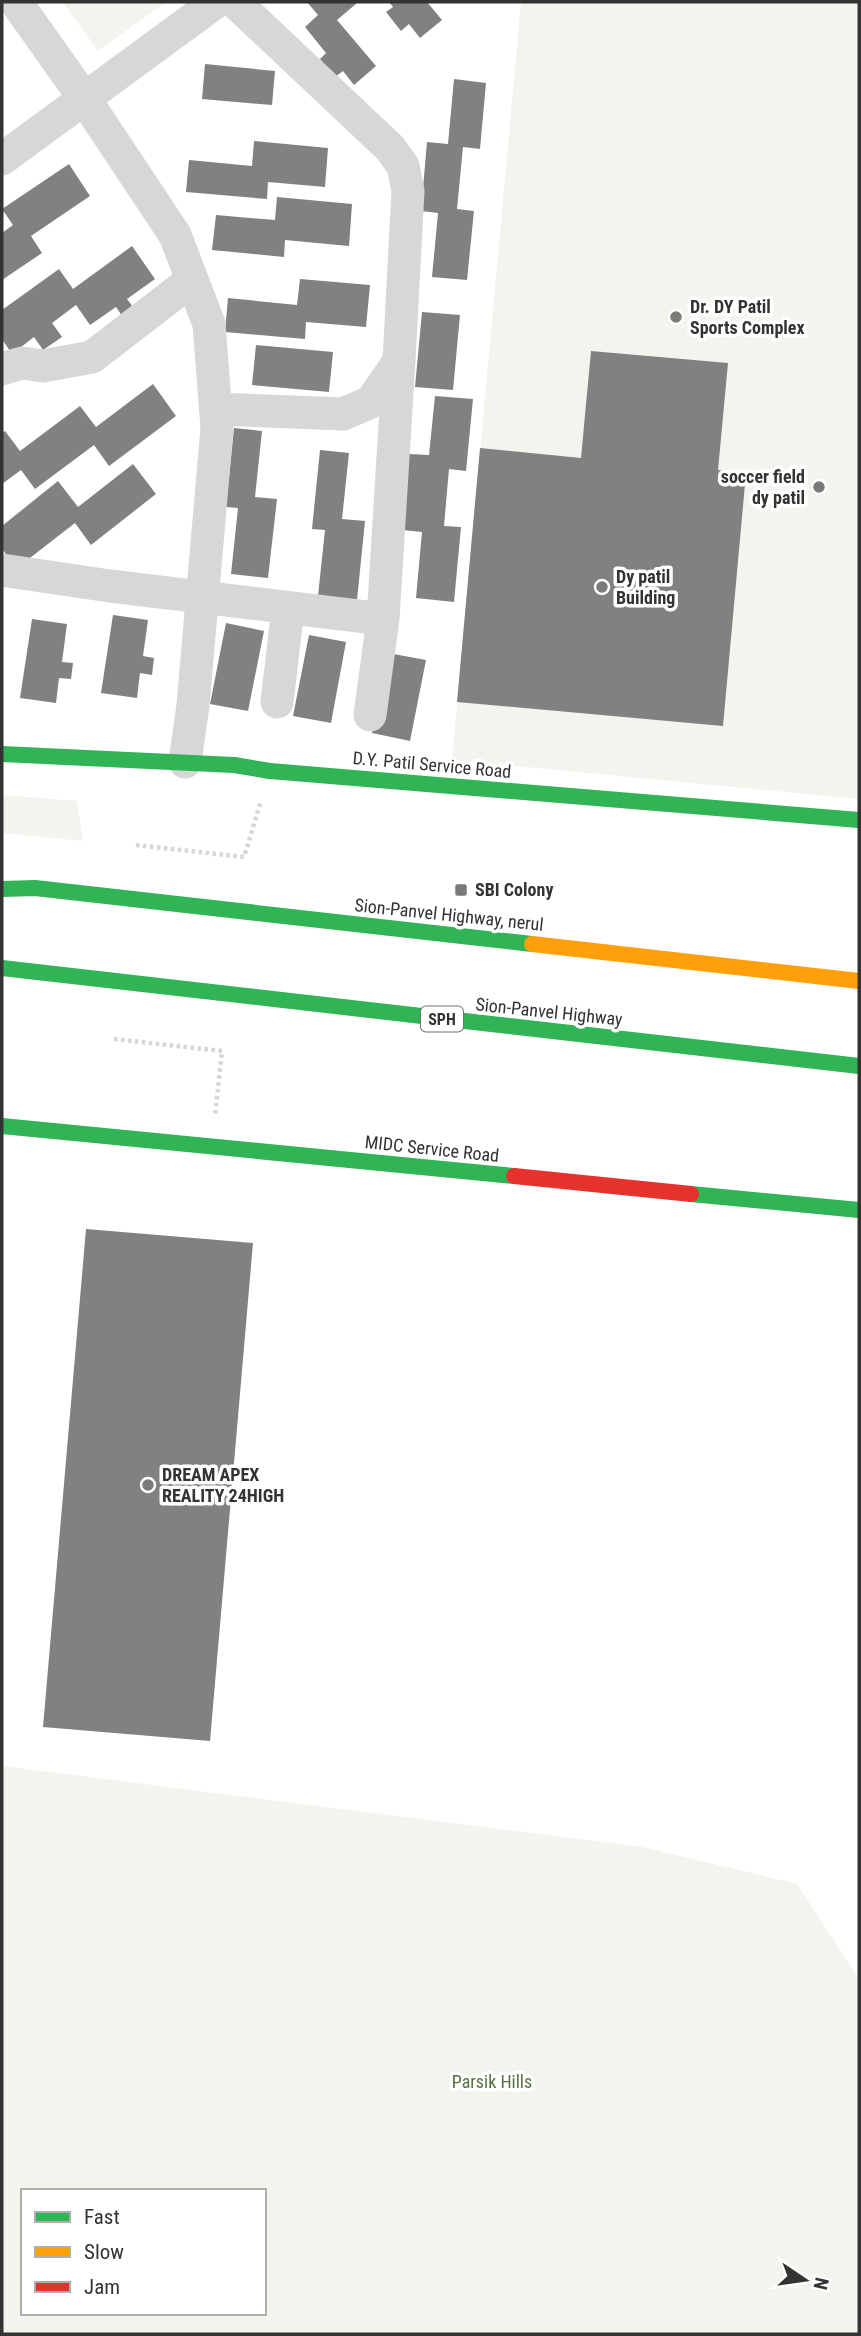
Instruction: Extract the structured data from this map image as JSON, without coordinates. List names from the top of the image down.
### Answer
{
  "streets": {
    "main road": [
      "D.Y. Patil Service Road",
      "Sion-Panvel Highway, nerul",
      "Sion-Panvel Highway",
      "SPH",
      "MIDC Service Road"
    ]
  },
  "crossings": [
    ["Sion-Panvel Highway", "SPH"]
  ],
  "parks": ["Parsik Hills"],
  "places": {
    "other": [
      "Dr. DY Patil Sports Complex",
      "soccer field dy patil",
      "Dy patil Building",
      "DREAM APEX REALITY 24HIGH"
    ],
    "transit": ["SBI Colony"]
  },
  "legend": ["Fast", "Slow", "Jam"],
  "north": "right"
}
